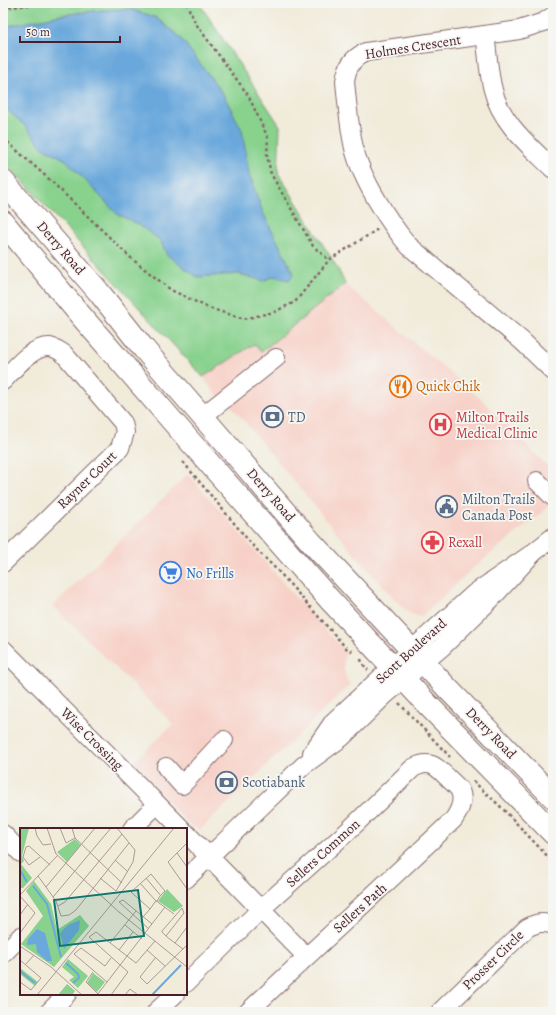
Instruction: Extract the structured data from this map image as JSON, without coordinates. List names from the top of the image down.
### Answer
{
  "streets": {
    "main road": ["Derry Road"],
    "street": [
      "Holmes Crescent",
      "Rayner Court",
      "Scott Boulevard",
      "Wise Crossing",
      "Sellers Common",
      "Sellers Path",
      "Prosser Circle"
    ]
  },
  "crossings": [
    ["Derry Road", "Scott Boulevard"],
    ["Sellers Common", "Sellers Path"]
  ],
  "places": {
    "restaurant": ["Quick Chik"],
    "bank": ["TD", "Scotiabank"],
    "hospital": ["Milton Trails Medical Clinic"],
    "public building": ["Milton Trails Canada Post"],
    "pharmacy": ["Rexall"],
    "supermarket": ["No Frills"]
  },
  "scale_bar": "50 m"
}
